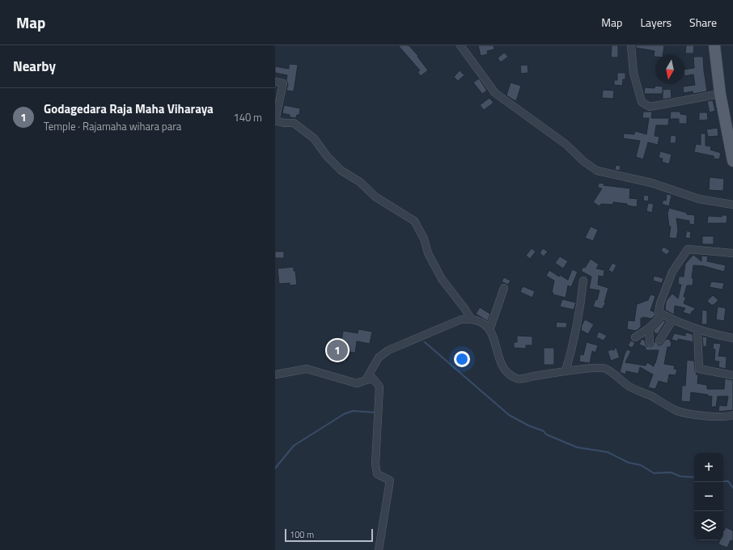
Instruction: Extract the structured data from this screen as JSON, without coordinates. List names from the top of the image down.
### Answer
{
  "scale_bar": "100 m",
  "north": "bottom",
  "page": {
    "header": "Map",
    "nav": ["Map", "Layers", "Share"],
    "heading": "Nearby",
    "list": [
      {
        "mark": "1",
        "name": "Godagedara Raja Maha Viharaya",
        "note": "Temple · Rajamaha wihara para",
        "value": "140 m"
      }
    ],
    "pins": "1",
    "map_buttons": ["+", "−"],
    "scale": "100 m"
  }
}
